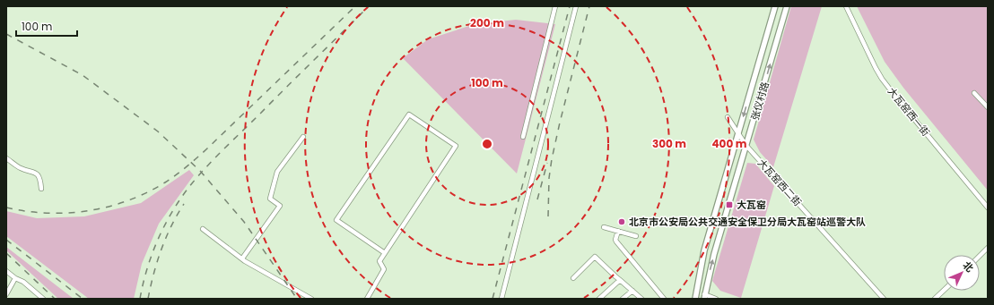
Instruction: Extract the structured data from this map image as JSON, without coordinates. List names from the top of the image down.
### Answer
{
  "streets": {
    "main road": ["张仪村路"],
    "street": ["大瓦窑西一街", "大瓦窑西二街"]
  },
  "crossings": [
    ["张仪村路", "大瓦窑西二街"]
  ],
  "places": {
    "transit": ["大瓦窑"],
    "other": ["北京市公安局公共交通安全保卫分局大瓦窑站巡警大队"]
  },
  "scale_bar": "100 m",
  "north": "top right",
  "rings": [
    "200 m",
    "100 m",
    "300 m",
    "400 m"
  ]
}
